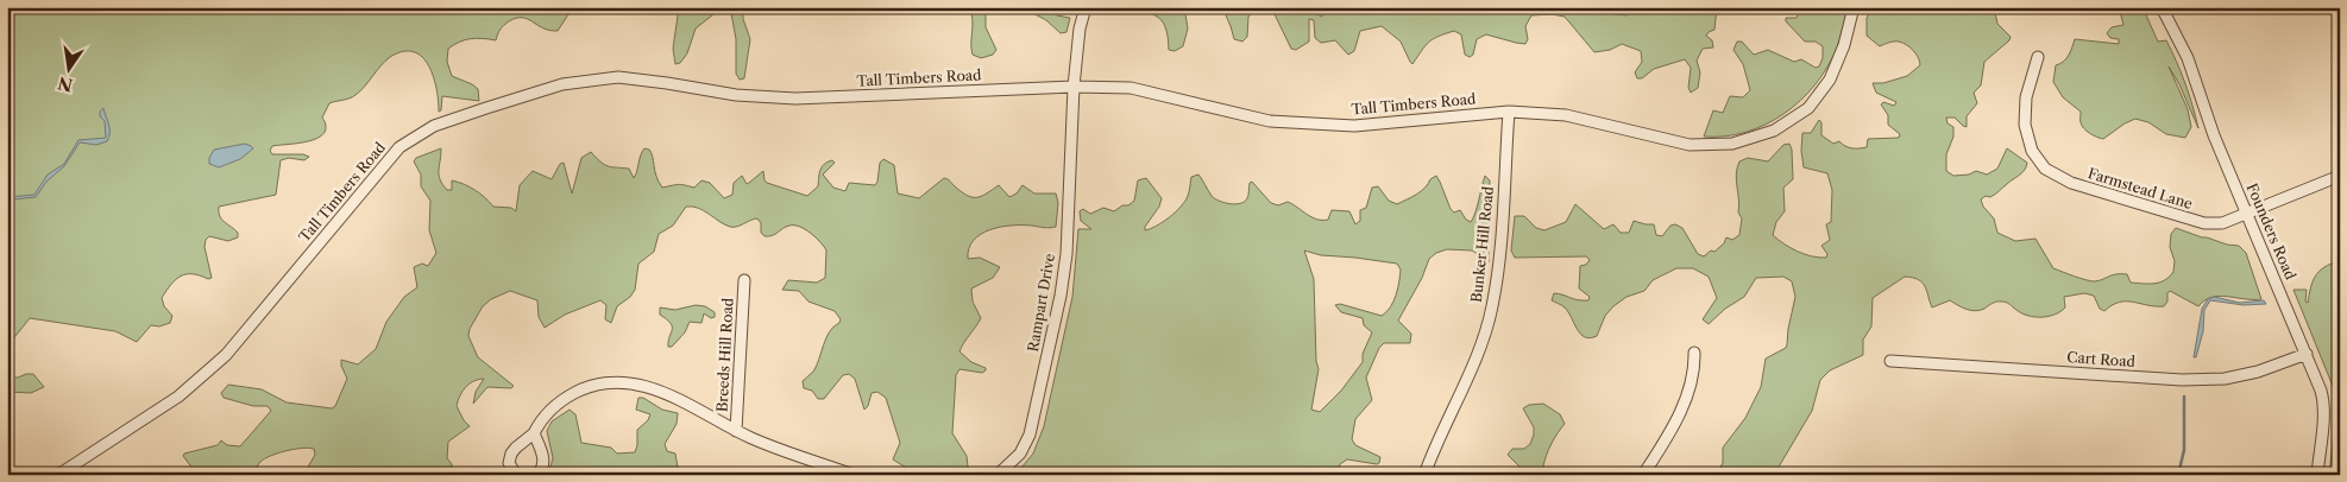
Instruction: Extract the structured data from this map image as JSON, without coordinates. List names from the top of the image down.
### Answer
{
  "streets": {
    "street": [
      "Tall Timbers Road",
      "Farmstead Lane",
      "Founders Road",
      "Bunker Hill Road",
      "Rampart Drive",
      "Breeds Hill Road",
      "Cart Road"
    ]
  },
  "crossings": [
    ["Tall Timbers Road", "Bunker Hill Road"],
    ["Tall Timbers Road", "Rampart Drive"],
    ["Farmstead Lane", "Founders Road"],
    ["Founders Road", "Cart Road"]
  ],
  "north": "bottom"
}
